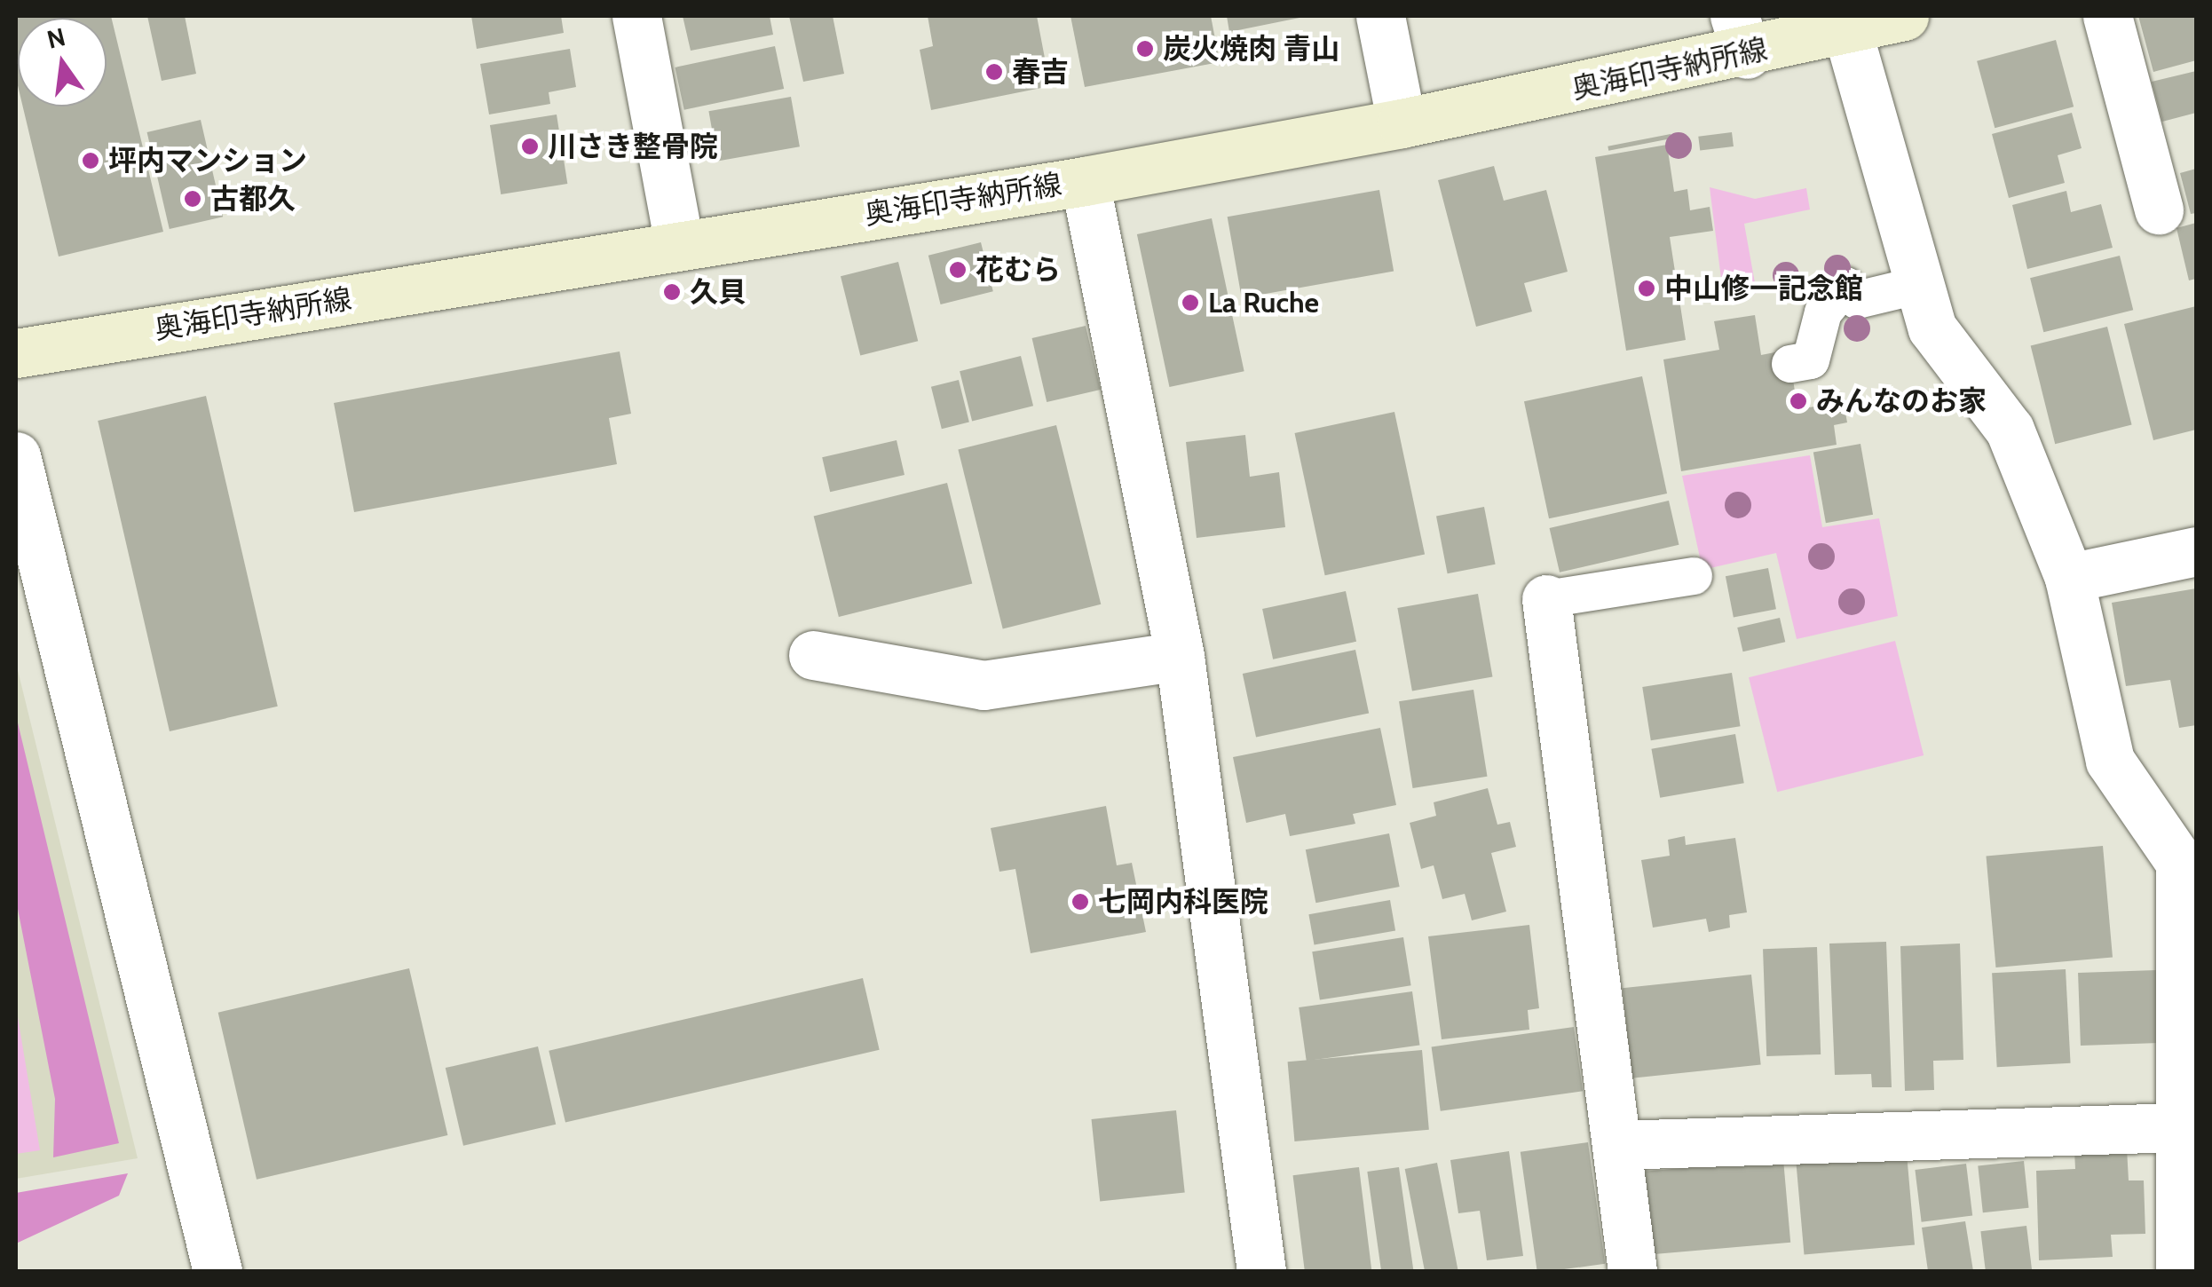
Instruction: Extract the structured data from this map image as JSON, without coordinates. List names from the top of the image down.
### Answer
{
  "streets": {
    "main road": ["奥海印寺納所線"]
  },
  "places": [
    "炭火焼肉 青山",
    "春吉",
    "川さき整骨院",
    "坪内マンション",
    "古都久",
    "花むら",
    "中山修一記念館",
    "久貝",
    "La Ruche",
    "みんなのお家",
    "七岡内科医院"
  ],
  "north": "top"
}
